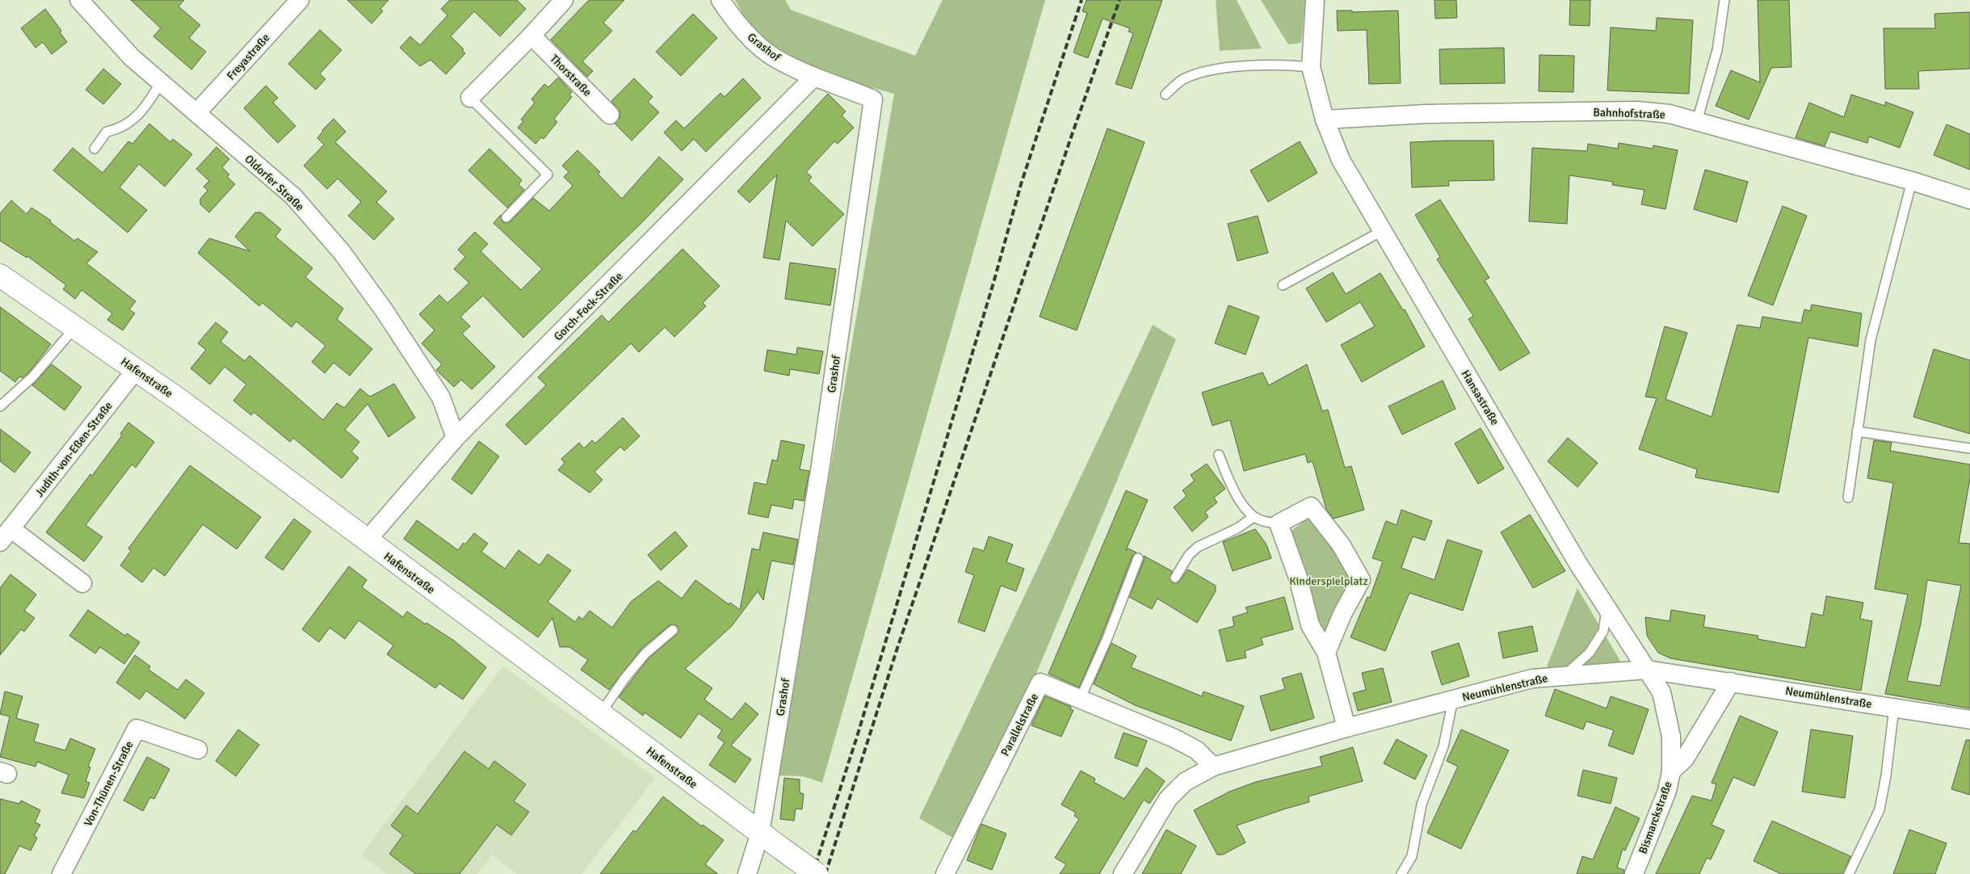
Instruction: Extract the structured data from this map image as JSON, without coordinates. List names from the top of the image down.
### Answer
{
  "streets": {
    "street": [
      "Grashof",
      "Freyastraße",
      "Thorstraße",
      "Bahnhofstraße",
      "Oldorfer Straße",
      "Gorch-Fock-Straße",
      "Hafenstraße",
      "Hansastraße",
      "Judith-von-Eßen-Straße",
      "Neumühlenstraße",
      "Parallelstraße",
      "Von-Thünen-Straße",
      "Bismarckstraße"
    ]
  },
  "crossings": [
    ["Grashof", "Gorch-Fock-Straße"],
    ["Grashof", "Hafenstraße"],
    ["Freyastraße", "Oldorfer Straße"],
    ["Bahnhofstraße", "Hansastraße"],
    ["Oldorfer Straße", "Gorch-Fock-Straße"],
    ["Gorch-Fock-Straße", "Hafenstraße"],
    ["Hafenstraße", "Judith-von-Eßen-Straße"],
    ["Hansastraße", "Neumühlenstraße"],
    ["Hansastraße", "Bismarckstraße"],
    ["Neumühlenstraße", "Parallelstraße"],
    ["Neumühlenstraße", "Bismarckstraße"]
  ],
  "parks": ["Kinderspielplatz"]
}
